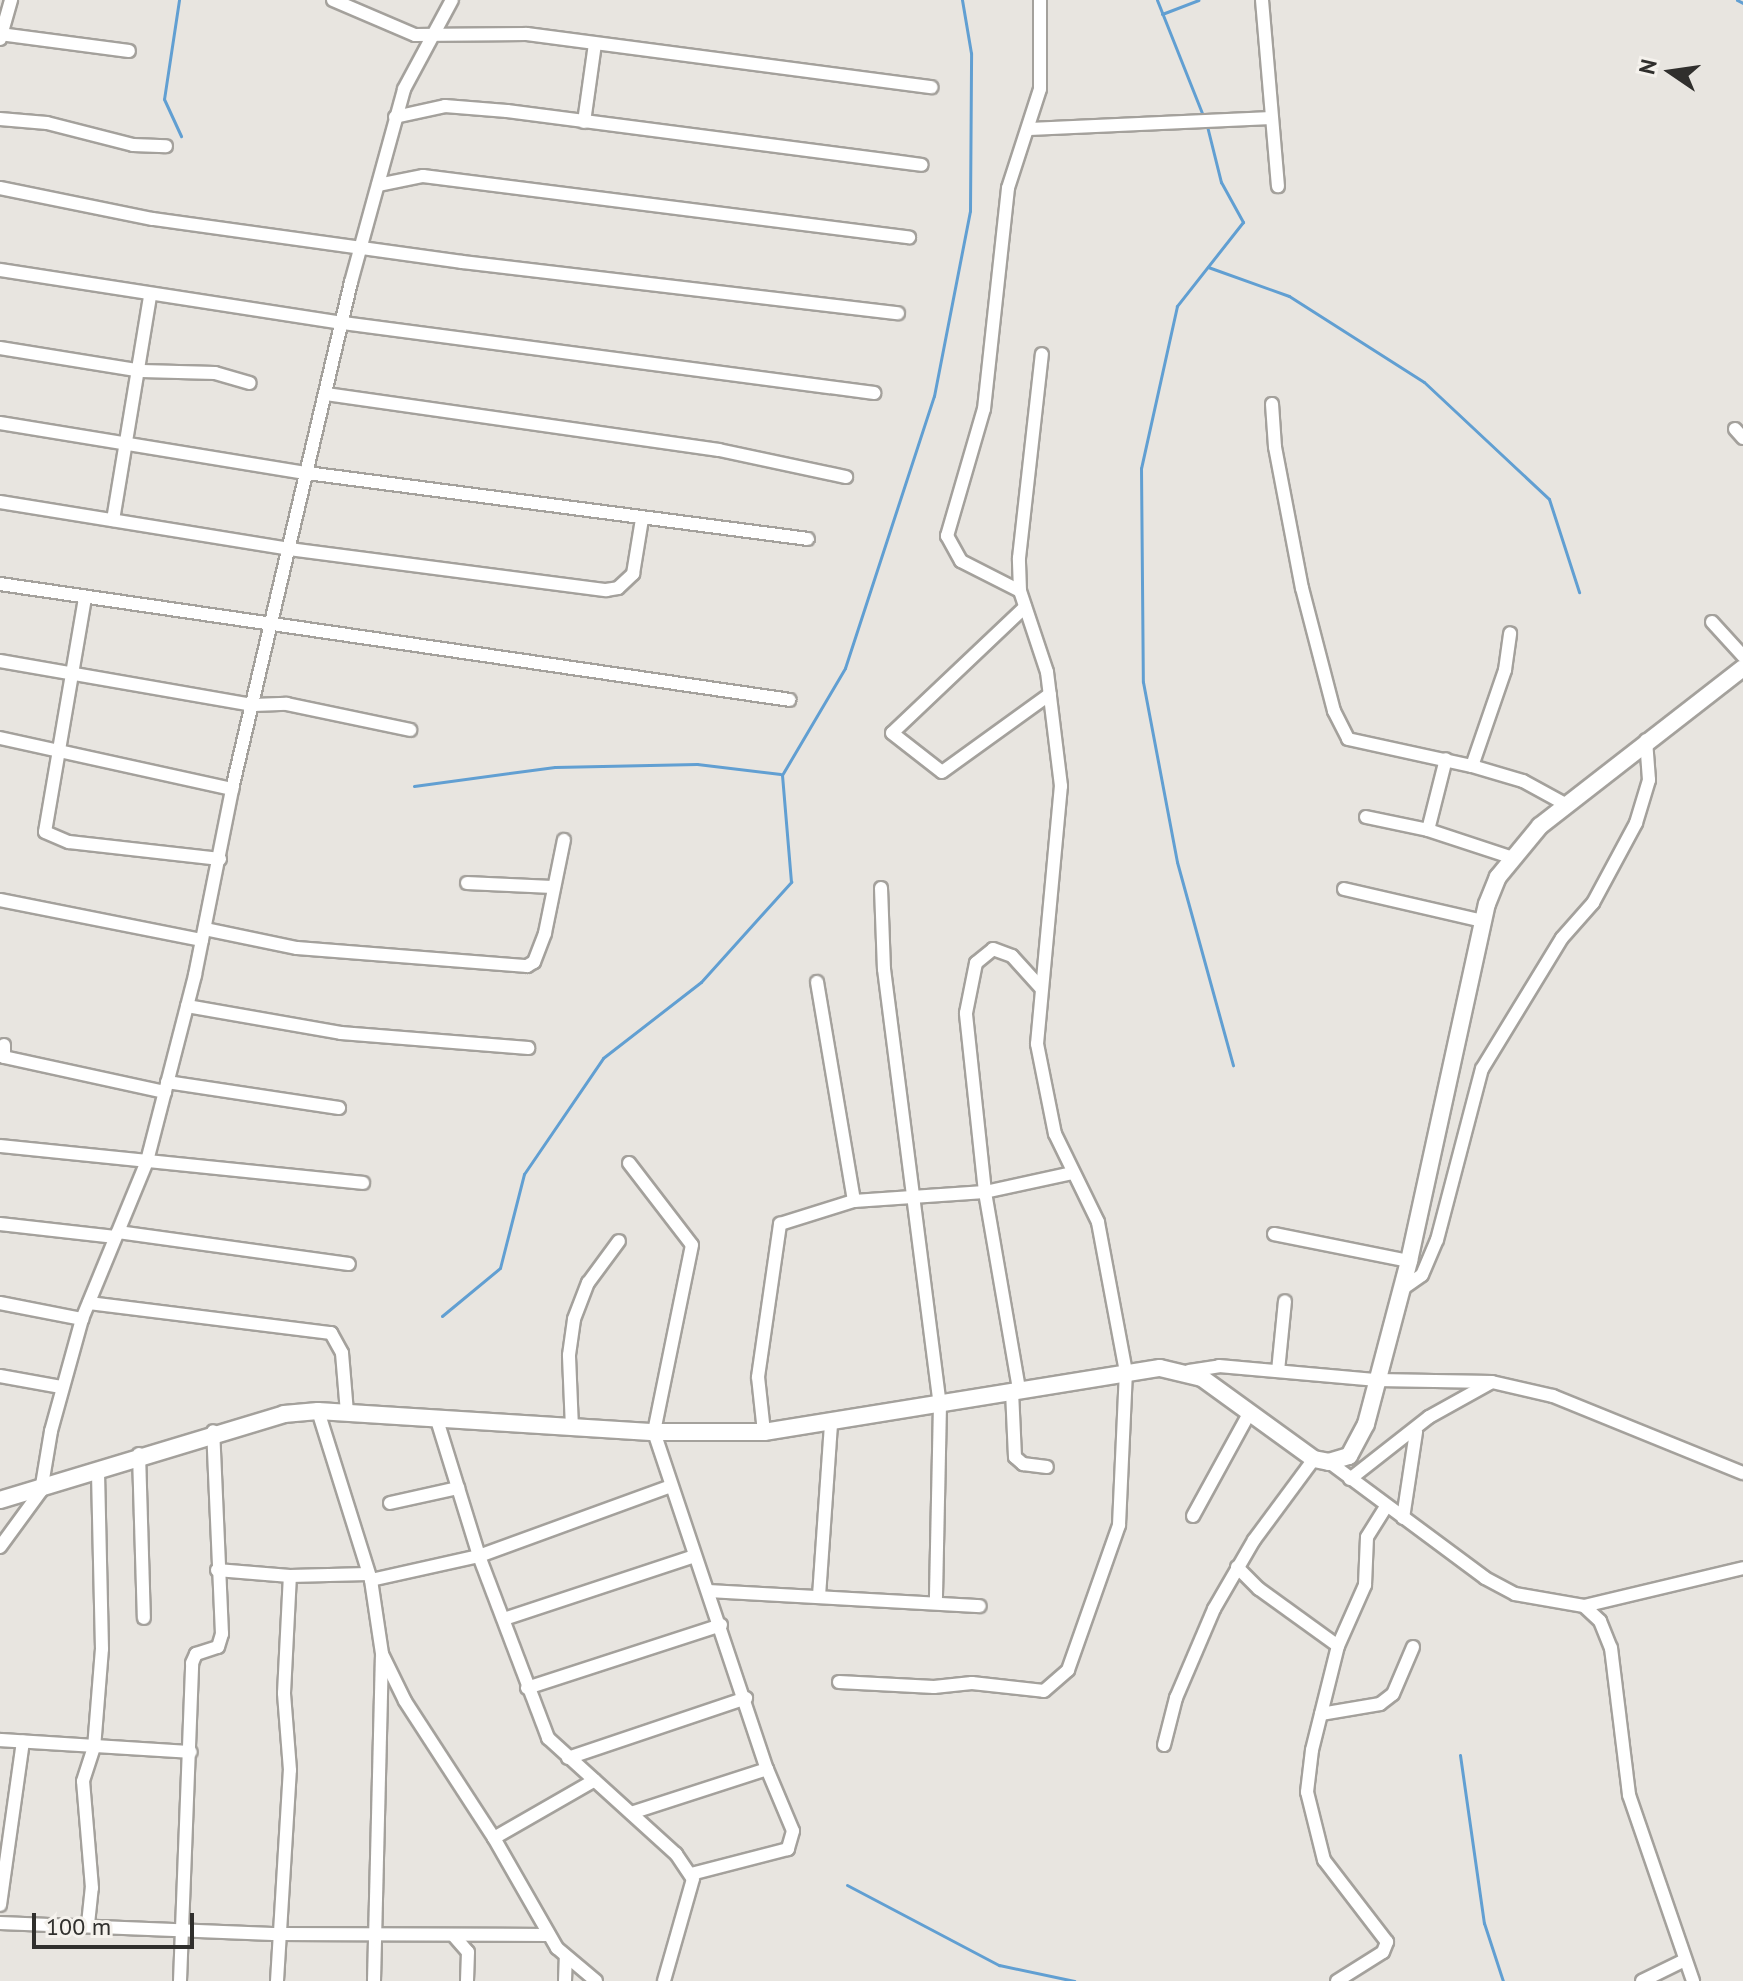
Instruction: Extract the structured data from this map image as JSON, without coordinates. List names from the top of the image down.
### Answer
{
  "scale_bar": "100 m",
  "north": "left"
}
